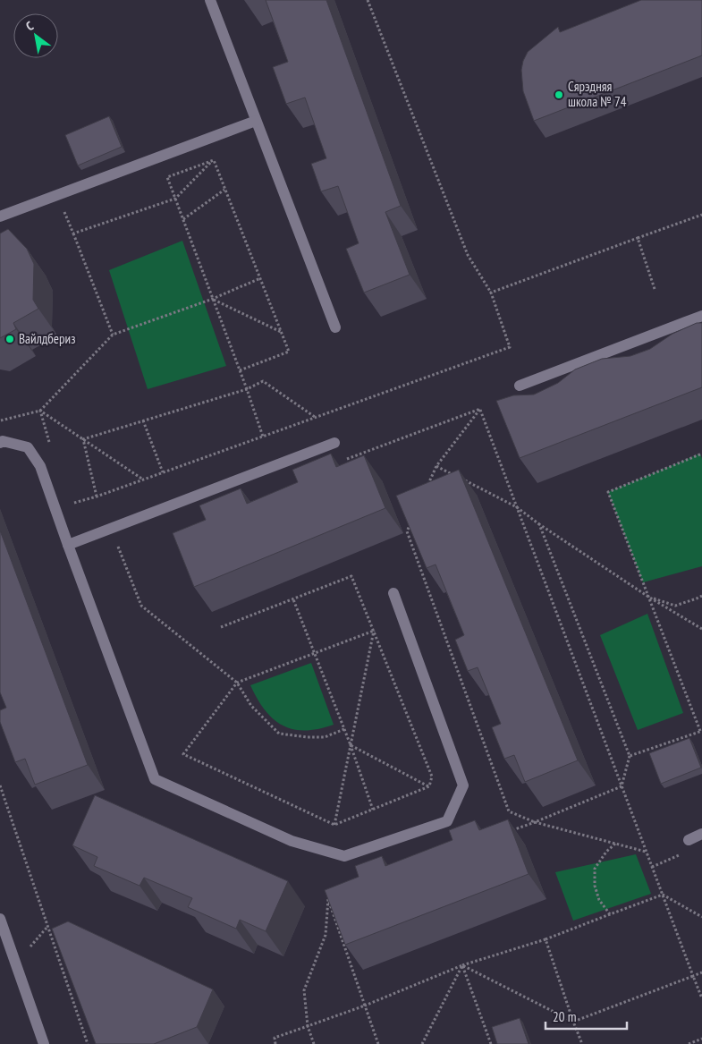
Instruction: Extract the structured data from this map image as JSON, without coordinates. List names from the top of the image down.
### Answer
{
  "places": ["Сярэдняя школа № 74", "Вайлдбериз"],
  "scale_bar": "20 m",
  "north": "top left"
}
